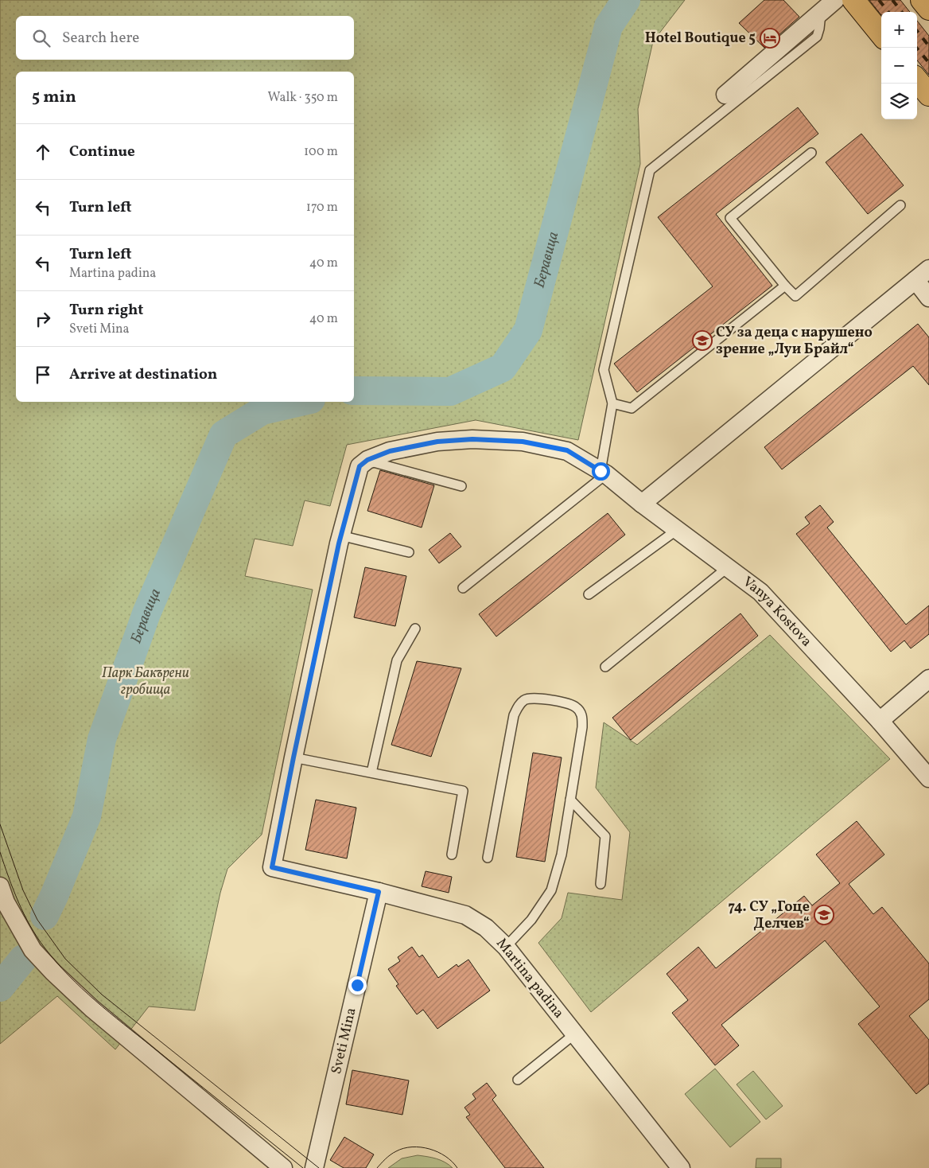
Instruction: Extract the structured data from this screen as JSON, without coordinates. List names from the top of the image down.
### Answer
{
  "streets": {
    "street": ["Vanya Kostova", "Martina padina", "Sveti Mina"]
  },
  "crossings": [
    ["Martina padina", "Sveti Mina"]
  ],
  "water": ["Беравица"],
  "parks": ["Парк Бакърени гробища"],
  "places": {
    "hotel": ["Hotel Boutique 5"],
    "school or university": ["СУ за деца с нарушено зрение „Луи Брайл“", "74. СУ „Гоце Делчев“"]
  },
  "page": {
    "map_buttons": ["+", "−"],
    "search": "Search here",
    "heading": ["5 min", "Walk · 350 m"],
    "list": [
      ["Continue", "100 m"],
      ["Turn left", "170 m"],
      ["Turn left", "Martina padina", "40 m"],
      ["Turn right", "Sveti Mina", "40 m"],
      "Arrive at destination"
    ]
  }
}
